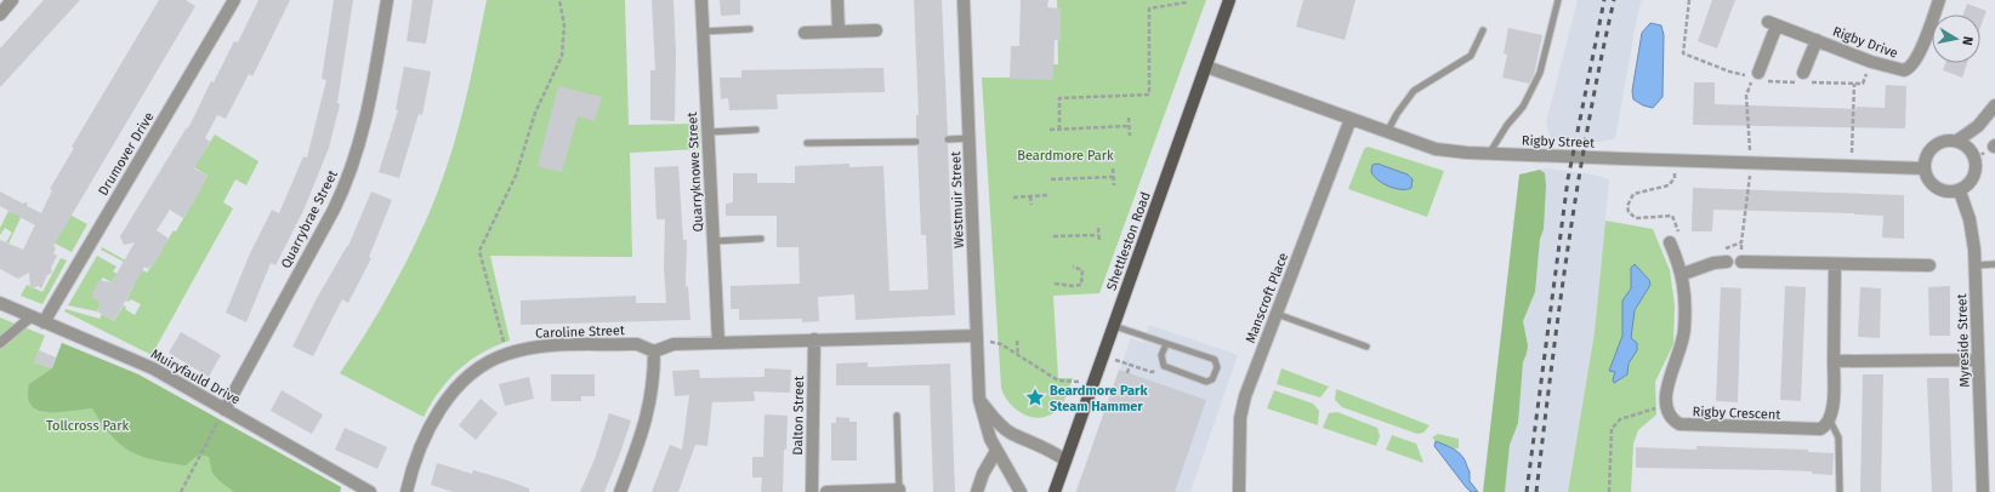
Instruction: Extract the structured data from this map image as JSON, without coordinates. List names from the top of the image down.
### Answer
{
  "streets": {
    "main road": ["Shettleston Road"],
    "street": [
      "Rigby Drive",
      "Rigby Street",
      "Drumover Drive",
      "Quarryknowe Street",
      "Westmuir Street",
      "Quarrybrae Street",
      "Manscroft Place",
      "Caroline Street",
      "Myreside Street",
      "Muiryfauld Drive",
      "Rigby Crescent",
      "Dalton Street"
    ]
  },
  "crossings": [
    ["Rigby Street", "Shettleston Road"],
    ["Rigby Street", "Manscroft Place"],
    ["Rigby Street", "Myreside Street"],
    ["Drumover Drive", "Muiryfauld Drive"],
    ["Quarrybrae Street", "Muiryfauld Drive"]
  ],
  "parks": ["Beardmore Park", "Tollcross Park"],
  "places": {
    "place": ["Beardmore Park Steam Hammer"]
  },
  "north": "right"
}
